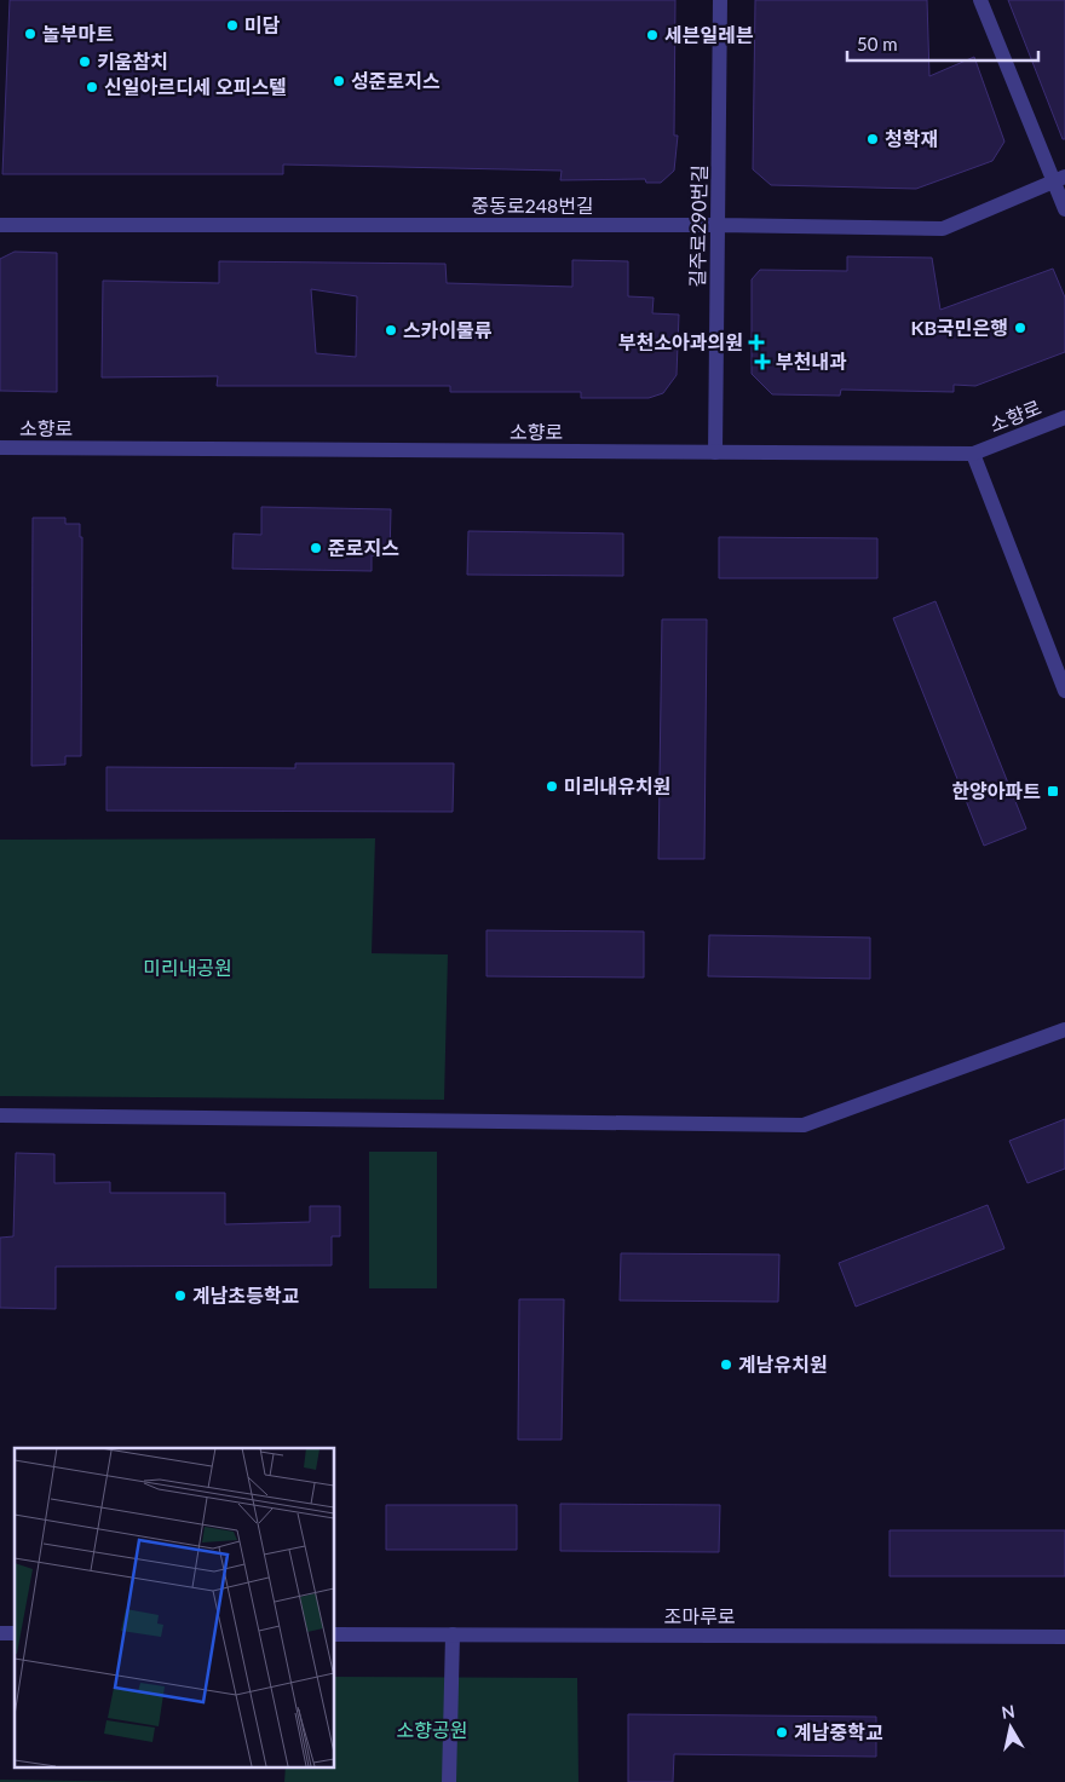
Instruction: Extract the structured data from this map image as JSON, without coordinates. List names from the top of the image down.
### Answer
{
  "streets": {
    "street": [
      "중동로248번길",
      "길주로290번길",
      "소향로",
      "조마루로"
    ]
  },
  "crossings": [
    ["중동로248번길", "길주로290번길"],
    ["길주로290번길", "소향로"]
  ],
  "parks": ["미리내공원", "소향공원"],
  "places": {
    "other": [
      "미담",
      "놀부마트",
      "세븐일레븐",
      "키움참치",
      "성준로지스",
      "신일아르디세 오피스텔",
      "청학재",
      "KB국민은행",
      "스카이물류",
      "준로지스",
      "미리내유치원",
      "계남초등학교",
      "계남유치원",
      "계남중학교"
    ],
    "health": ["부천소아과의원", "부천내과"],
    "transit": ["한양아파트"]
  },
  "scale_bar": "50 m",
  "north": "top"
}
